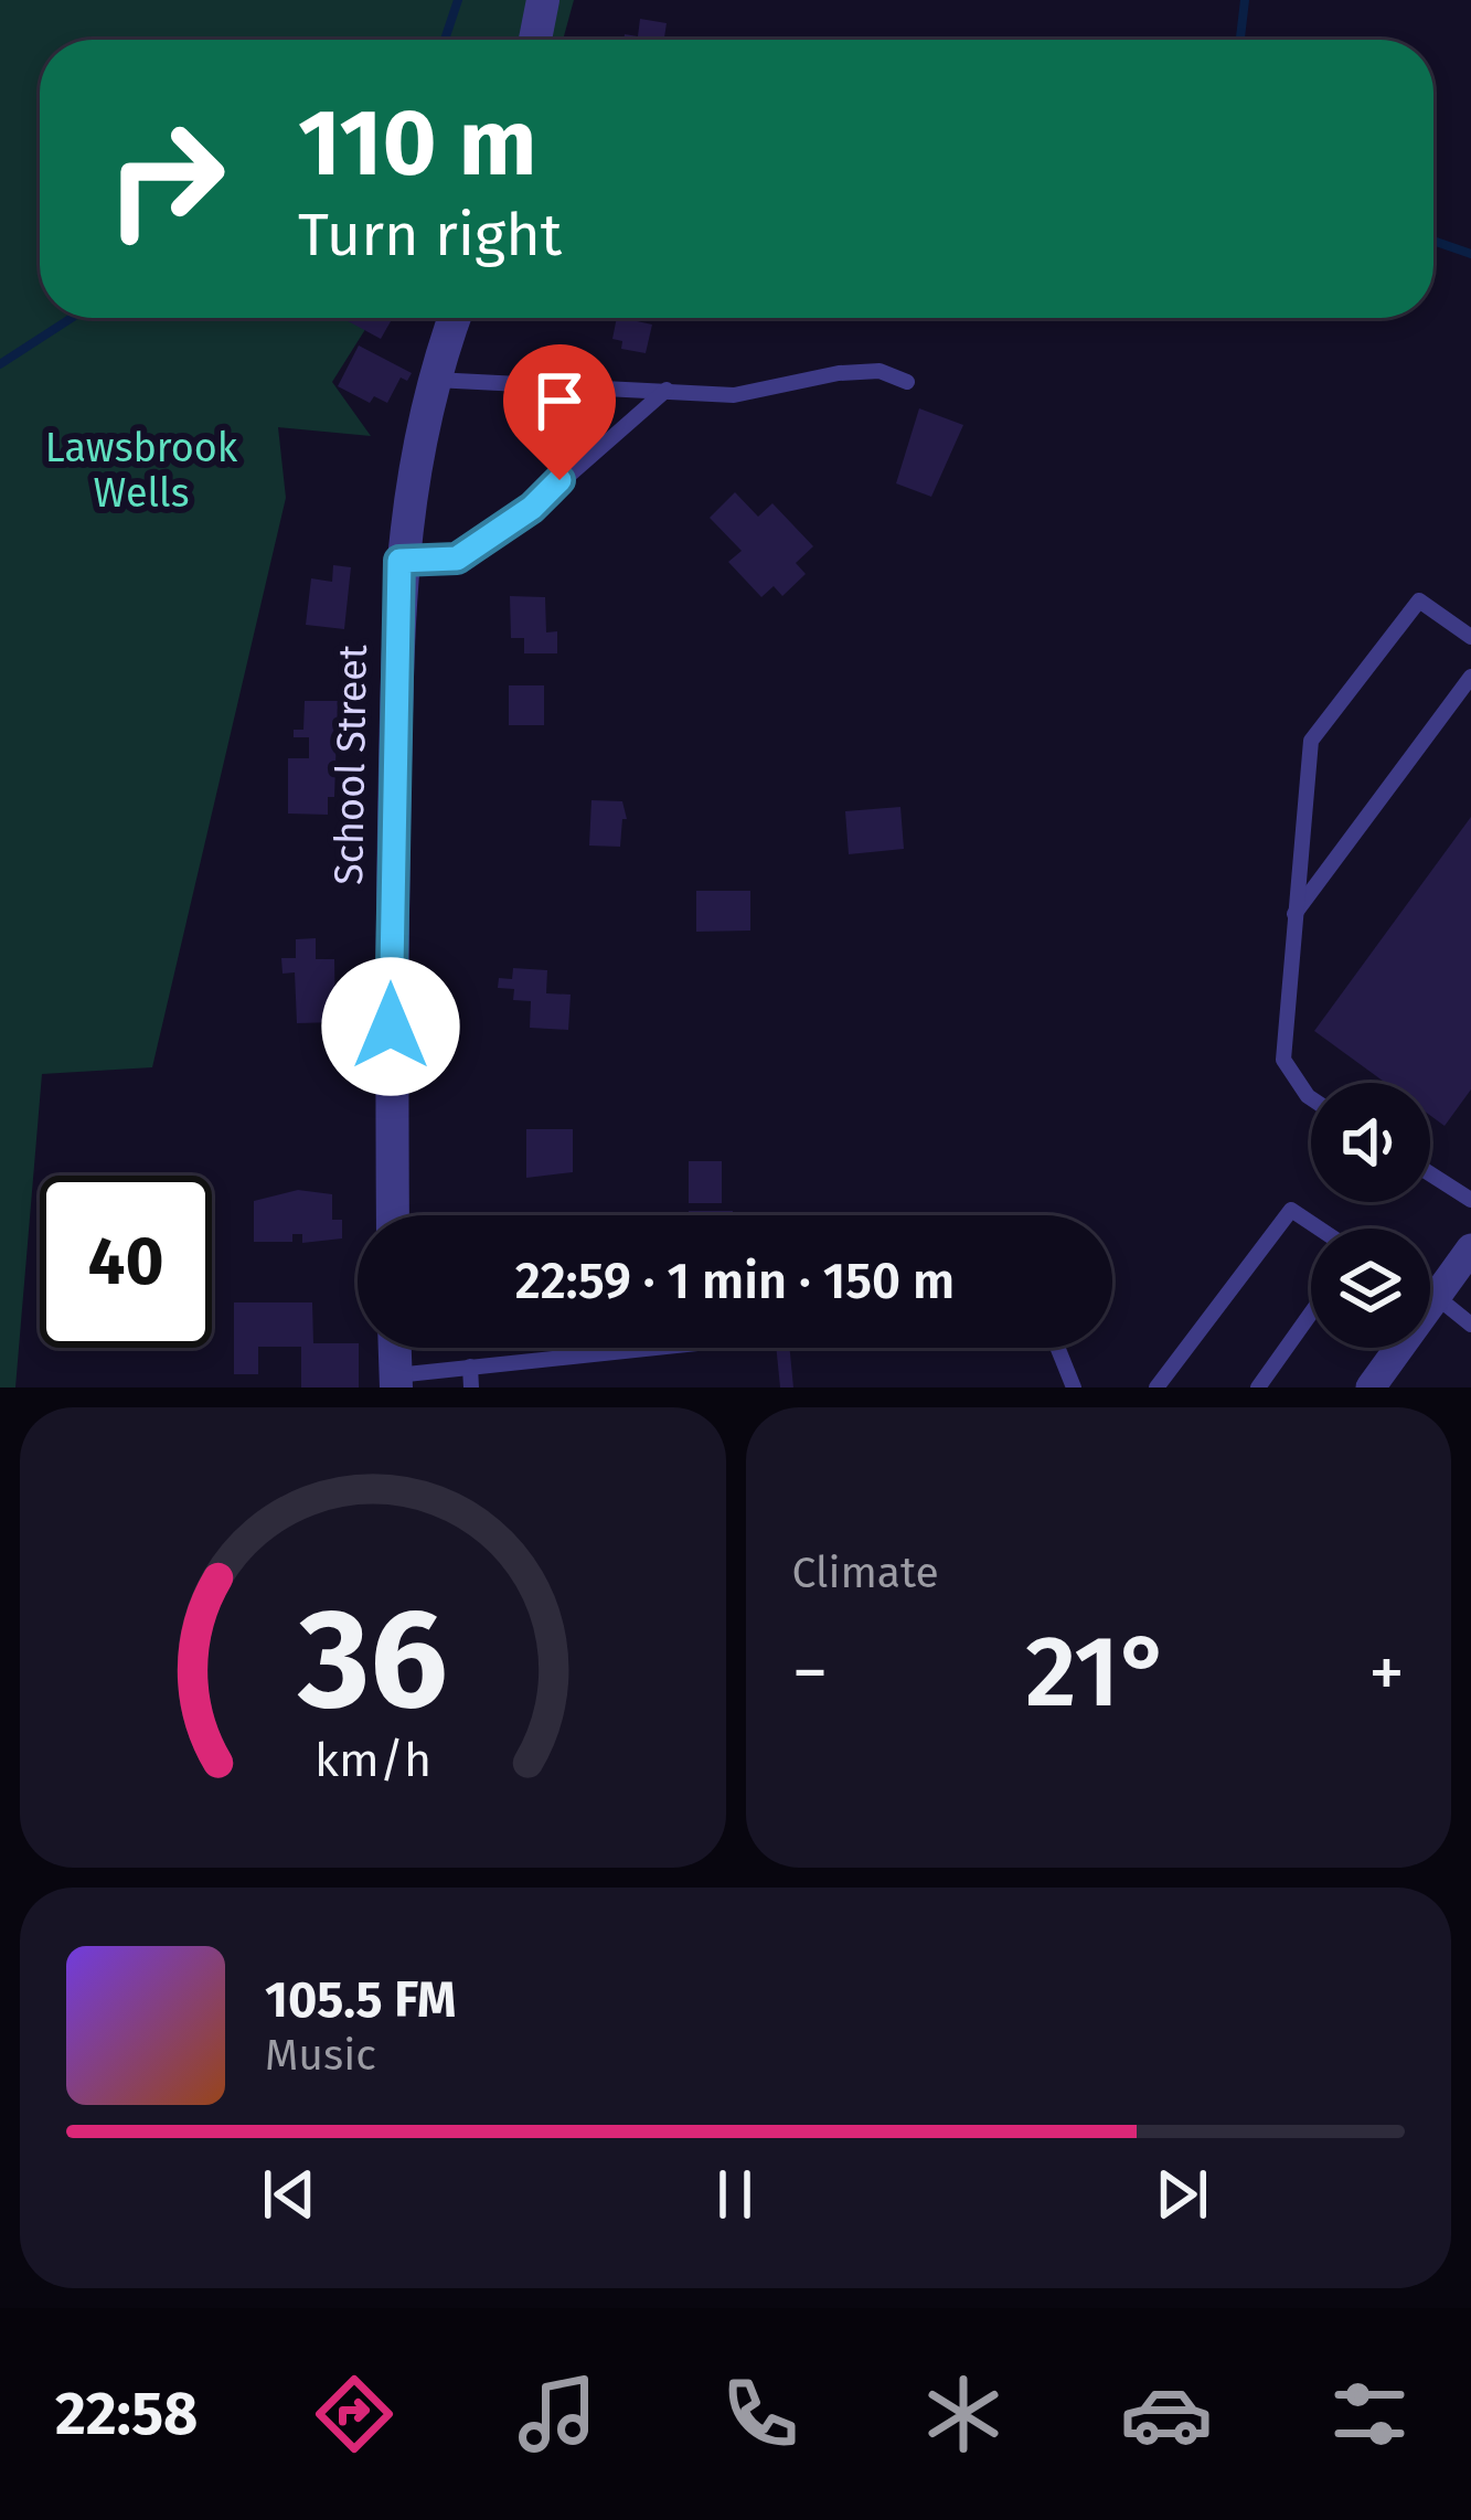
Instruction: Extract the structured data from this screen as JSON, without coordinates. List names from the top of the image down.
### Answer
{
  "streets": {
    "street": ["School Street"]
  },
  "parks": ["Lawsbrook Wells"],
  "page": {
    "turn": ["110 m", "Turn right"],
    "limit": "40",
    "trip": "22:59 · 1 min · 150 m",
    "tile": "Climate",
    "heat": ["−", "21°", "+"],
    "song": ["105.5 FM", "Music"],
    "tabs": "22:58",
    "gauge": ["36", "km/h"]
  }
}
